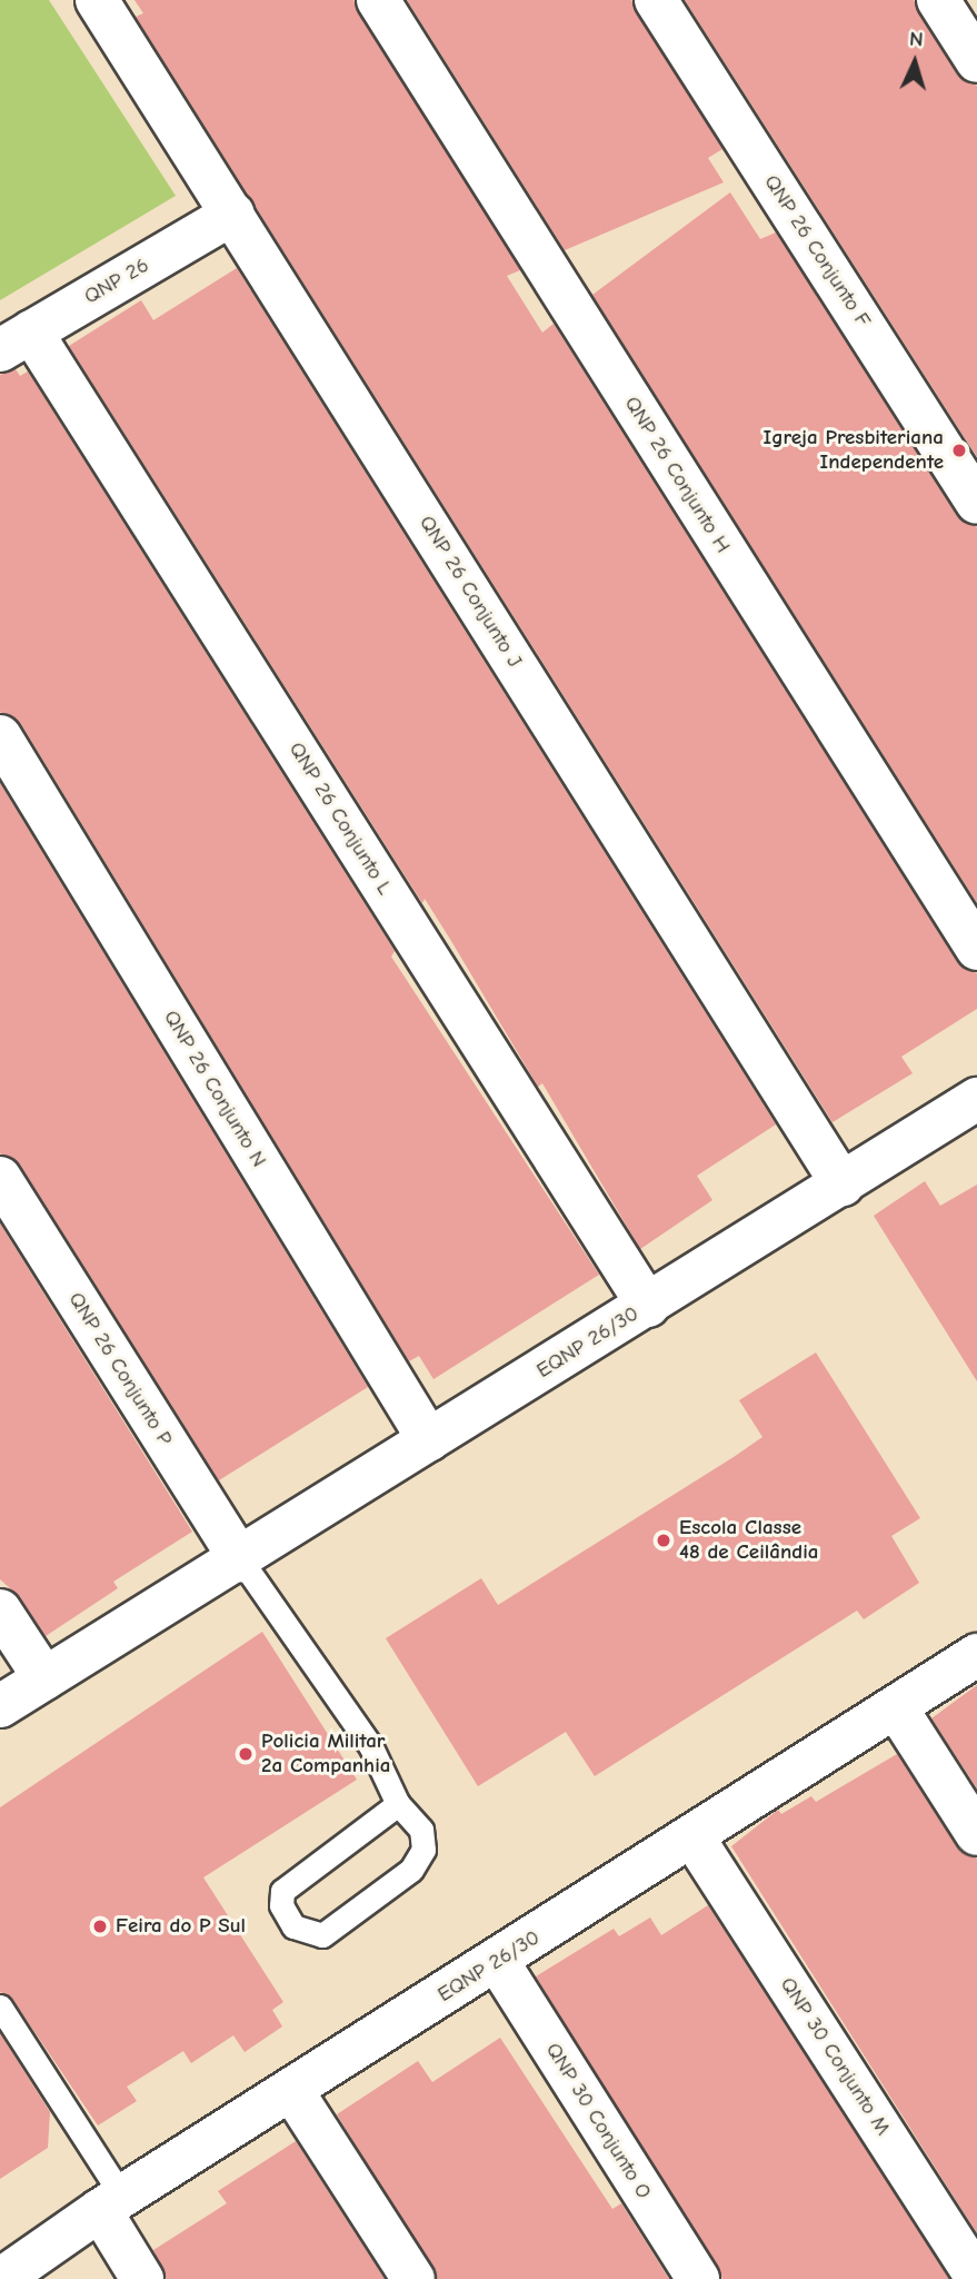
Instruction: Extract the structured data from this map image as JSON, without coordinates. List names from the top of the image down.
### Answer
{
  "streets": {
    "street": [
      "QNP 26 Conjunto F",
      "QNP 26",
      "QNP 26 Conjunto H",
      "QNP 26 Conjunto J",
      "QNP 26 Conjunto L",
      "QNP 26 Conjunto N",
      "EQNP 26/30",
      "QNP 26 Conjunto P",
      "QNP 30 Conjunto M",
      "QNP 30 Conjunto O"
    ]
  },
  "crossings": [
    ["QNP 26", "QNP 26 Conjunto J"],
    ["QNP 26", "QNP 26 Conjunto L"],
    ["QNP 26 Conjunto J", "EQNP 26/30"],
    ["QNP 26 Conjunto L", "EQNP 26/30"],
    ["QNP 26 Conjunto N", "EQNP 26/30"],
    ["EQNP 26/30", "QNP 26 Conjunto P"],
    ["EQNP 26/30", "QNP 30 Conjunto M"],
    ["EQNP 26/30", "QNP 30 Conjunto O"]
  ],
  "places": [
    "Igreja Presbiteriana Independente",
    "Escola Classe 48 de Ceilândia",
    "Policia Militar 2a Companhia",
    "Feira do P Sul"
  ],
  "north": "top"
}
